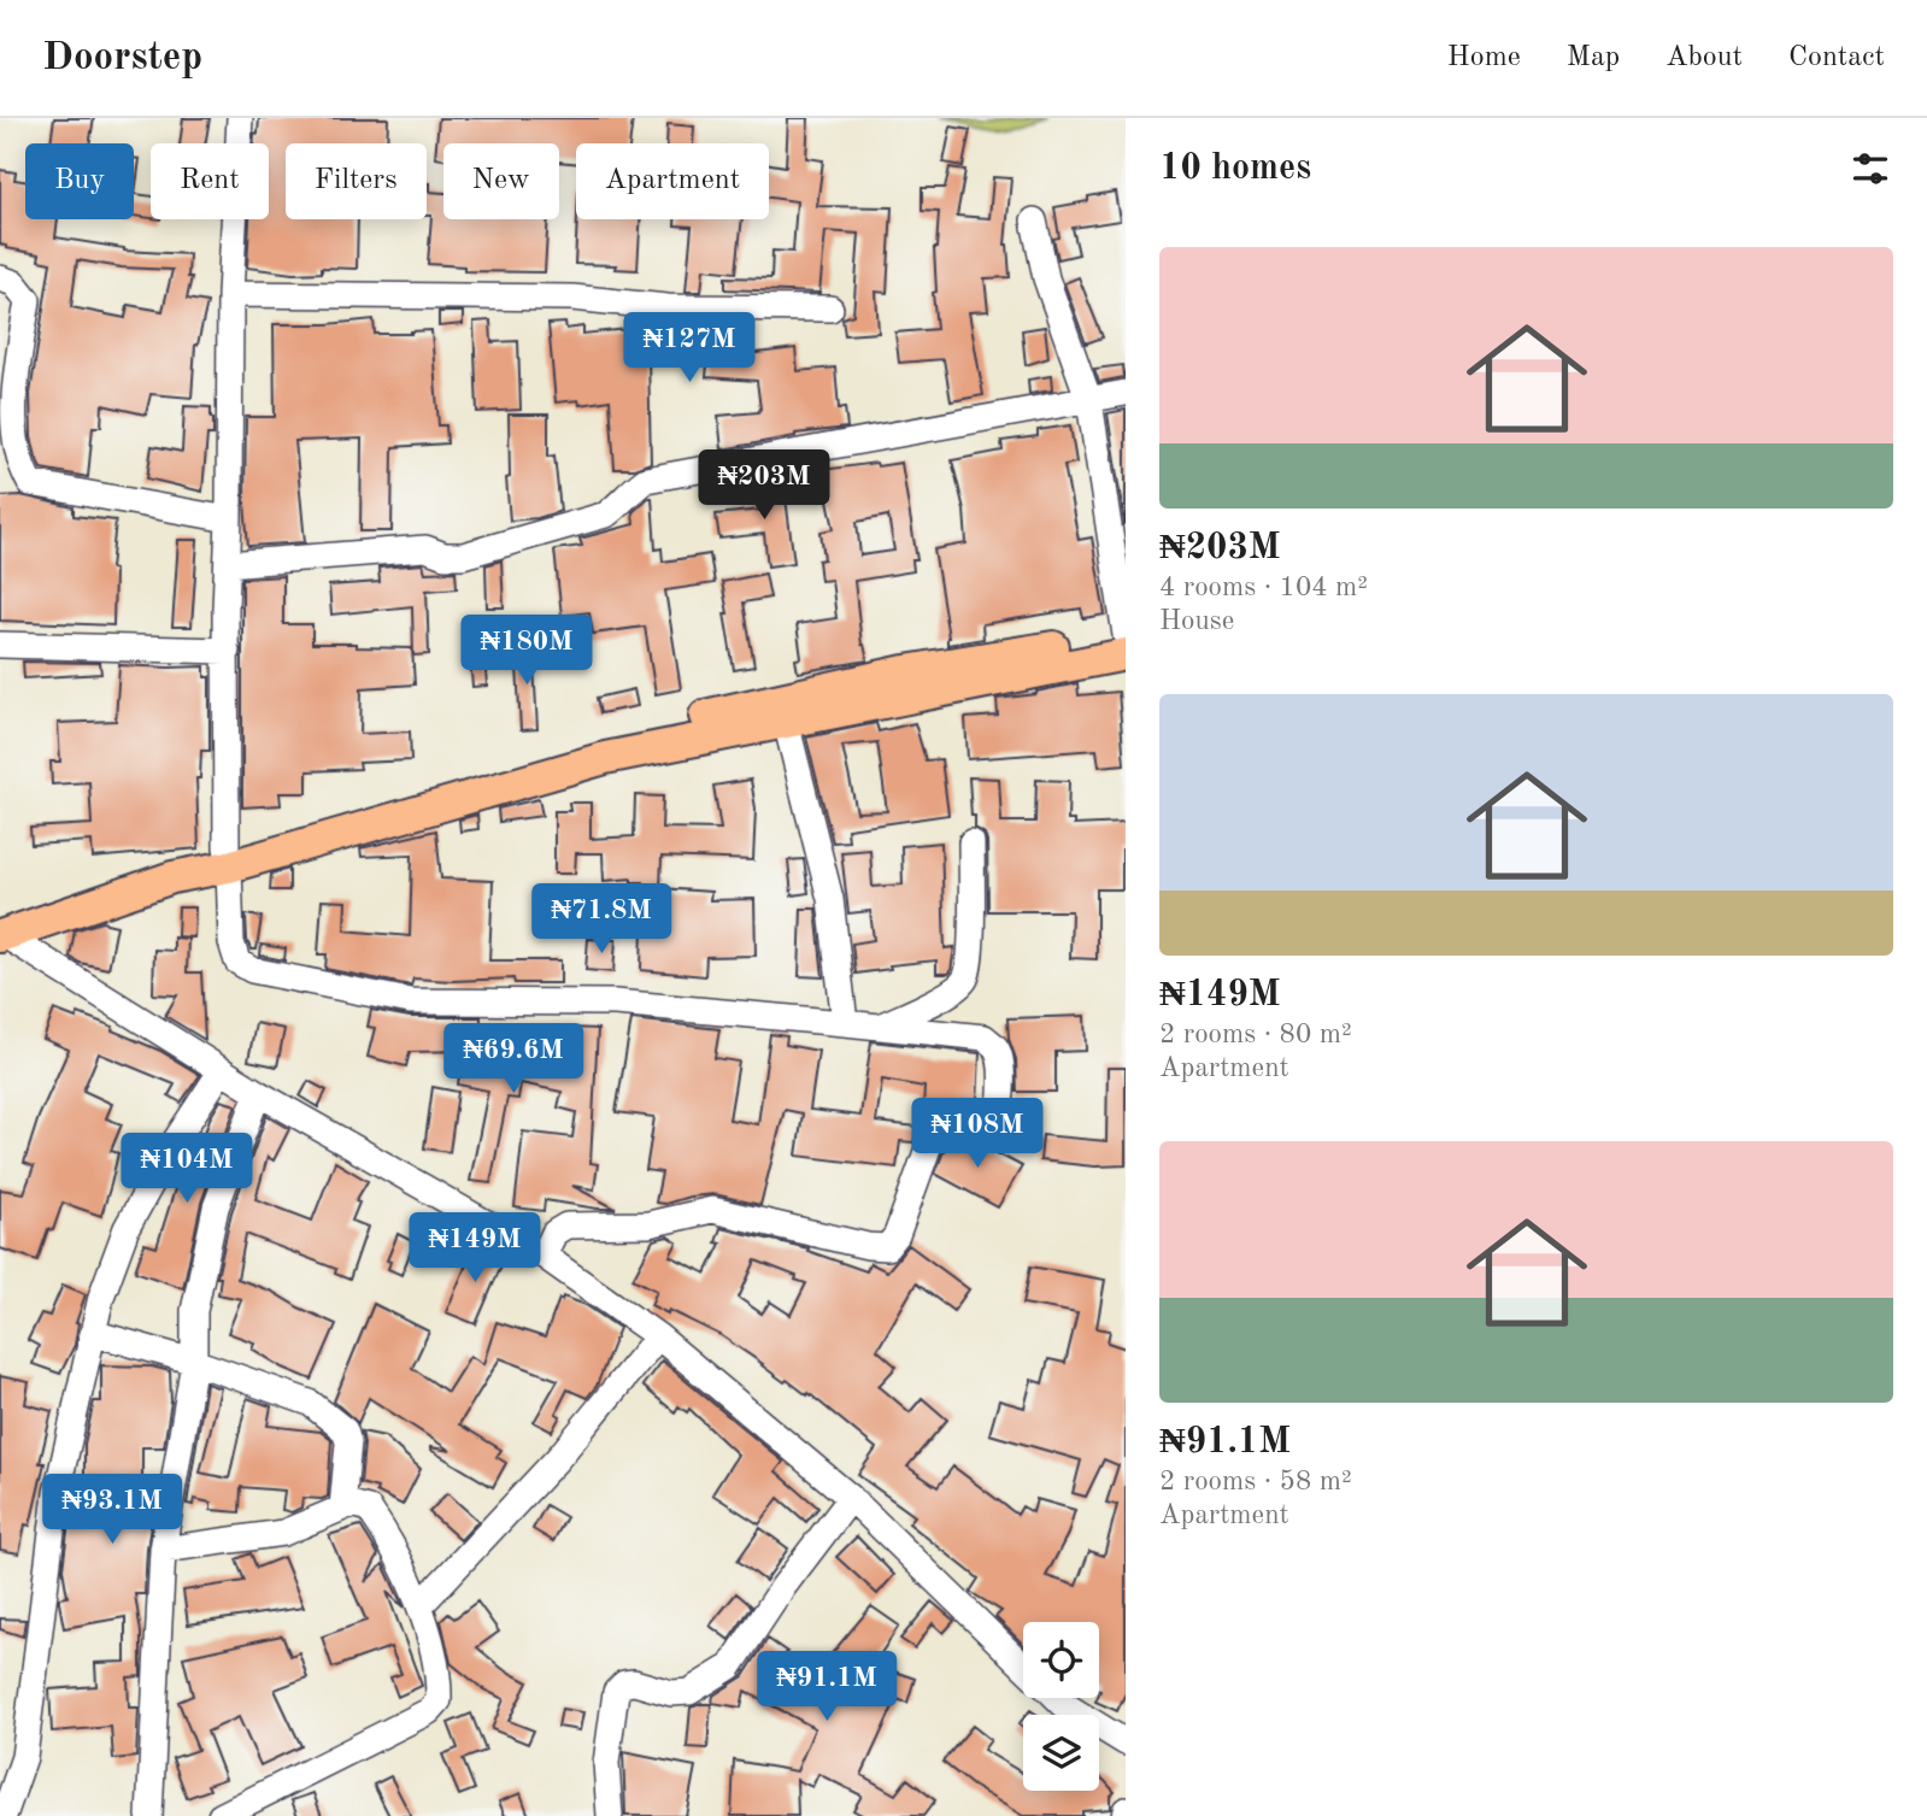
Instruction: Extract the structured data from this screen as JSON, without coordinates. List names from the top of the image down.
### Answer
{
  "page": {
    "header": "Doorstep",
    "nav": [
      "Home",
      "Map",
      "About",
      "Contact"
    ],
    "heading": "10 homes",
    "chip": [
      "Buy",
      "Rent",
      "Filters",
      "New",
      "Apartment"
    ],
    "list": [
      {
        "name": "₦203M",
        "note": "4 rooms · 104 m² · House"
      },
      {
        "name": "₦149M",
        "note": "2 rooms · 80 m² · Apartment"
      },
      {
        "name": "₦91.1M",
        "note": "2 rooms · 58 m² · Apartment"
      }
    ],
    "price": [
      "₦127M",
      "₦203M",
      "₦180M",
      "₦71.8M",
      "₦69.6M",
      "₦108M",
      "₦104M",
      "₦149M",
      "₦93.1M",
      "₦91.1M"
    ]
  }
}
